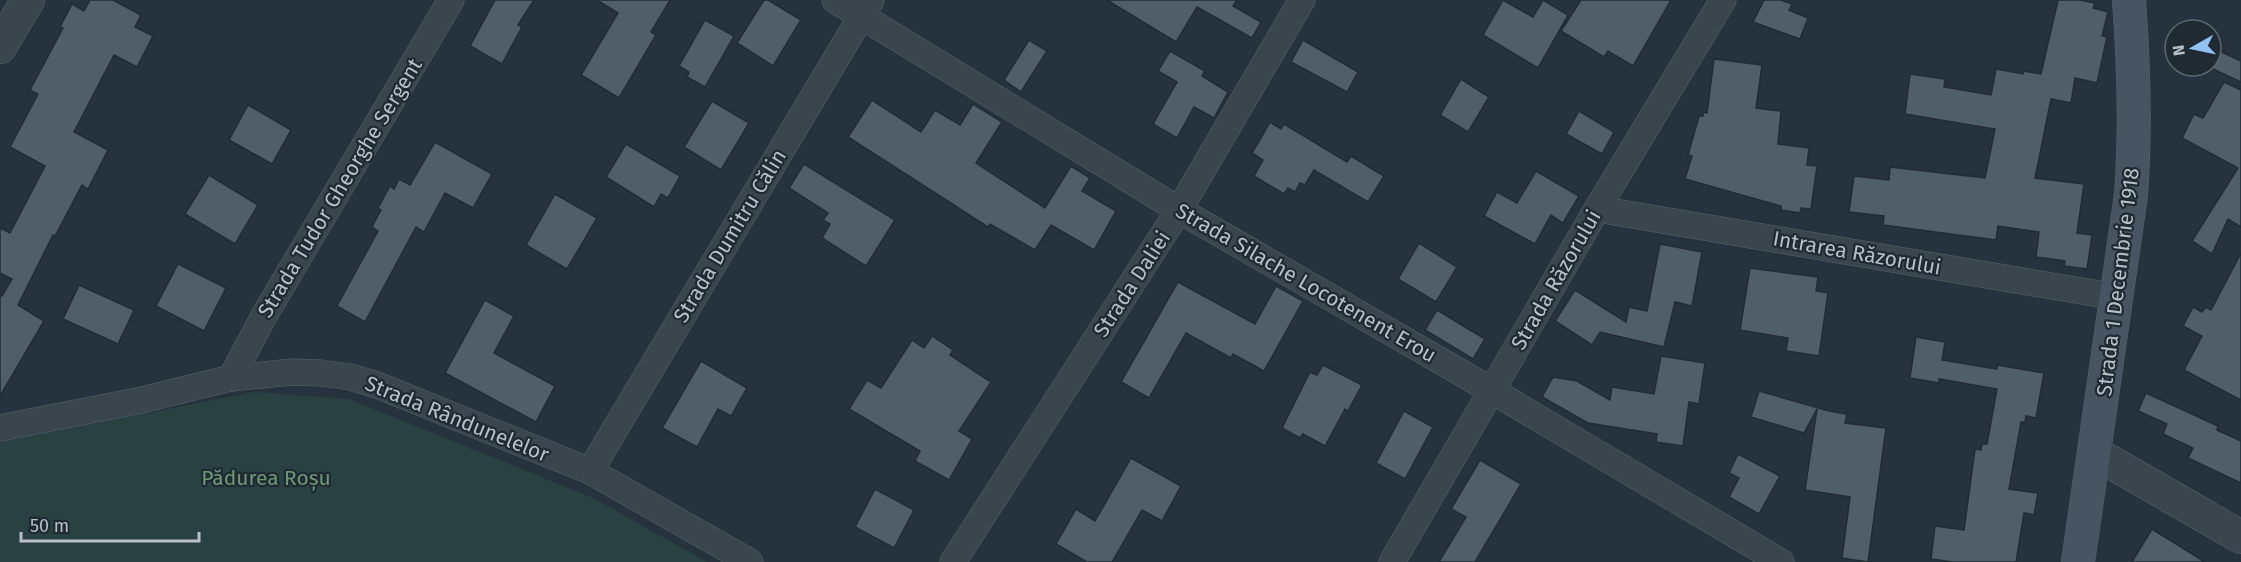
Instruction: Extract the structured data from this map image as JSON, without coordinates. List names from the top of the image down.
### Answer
{
  "streets": {
    "main road": ["Strada 1 Decembrie 1918"],
    "street": [
      "Strada Tudor Gheorghe Sergent",
      "Strada Dumitru Călin",
      "Intrarea Răzorului",
      "Strada Răzorului",
      "Strada Silache Locotenent Erou",
      "Strada Daliei",
      "Strada Rândunelelor"
    ]
  },
  "crossings": [
    ["Strada Tudor Gheorghe Sergent", "Strada Rândunelelor"],
    ["Strada Dumitru Călin", "Strada Silache Locotenent Erou"],
    ["Strada Dumitru Călin", "Strada Rândunelelor"],
    ["Intrarea Răzorului", "Strada Răzorului"],
    ["Intrarea Răzorului", "Strada 1 Decembrie 1918"],
    ["Strada Răzorului", "Strada Silache Locotenent Erou"],
    ["Strada Silache Locotenent Erou", "Strada Daliei"]
  ],
  "parks": ["Pădurea Roșu"],
  "scale_bar": "50 m",
  "north": "left"
}
